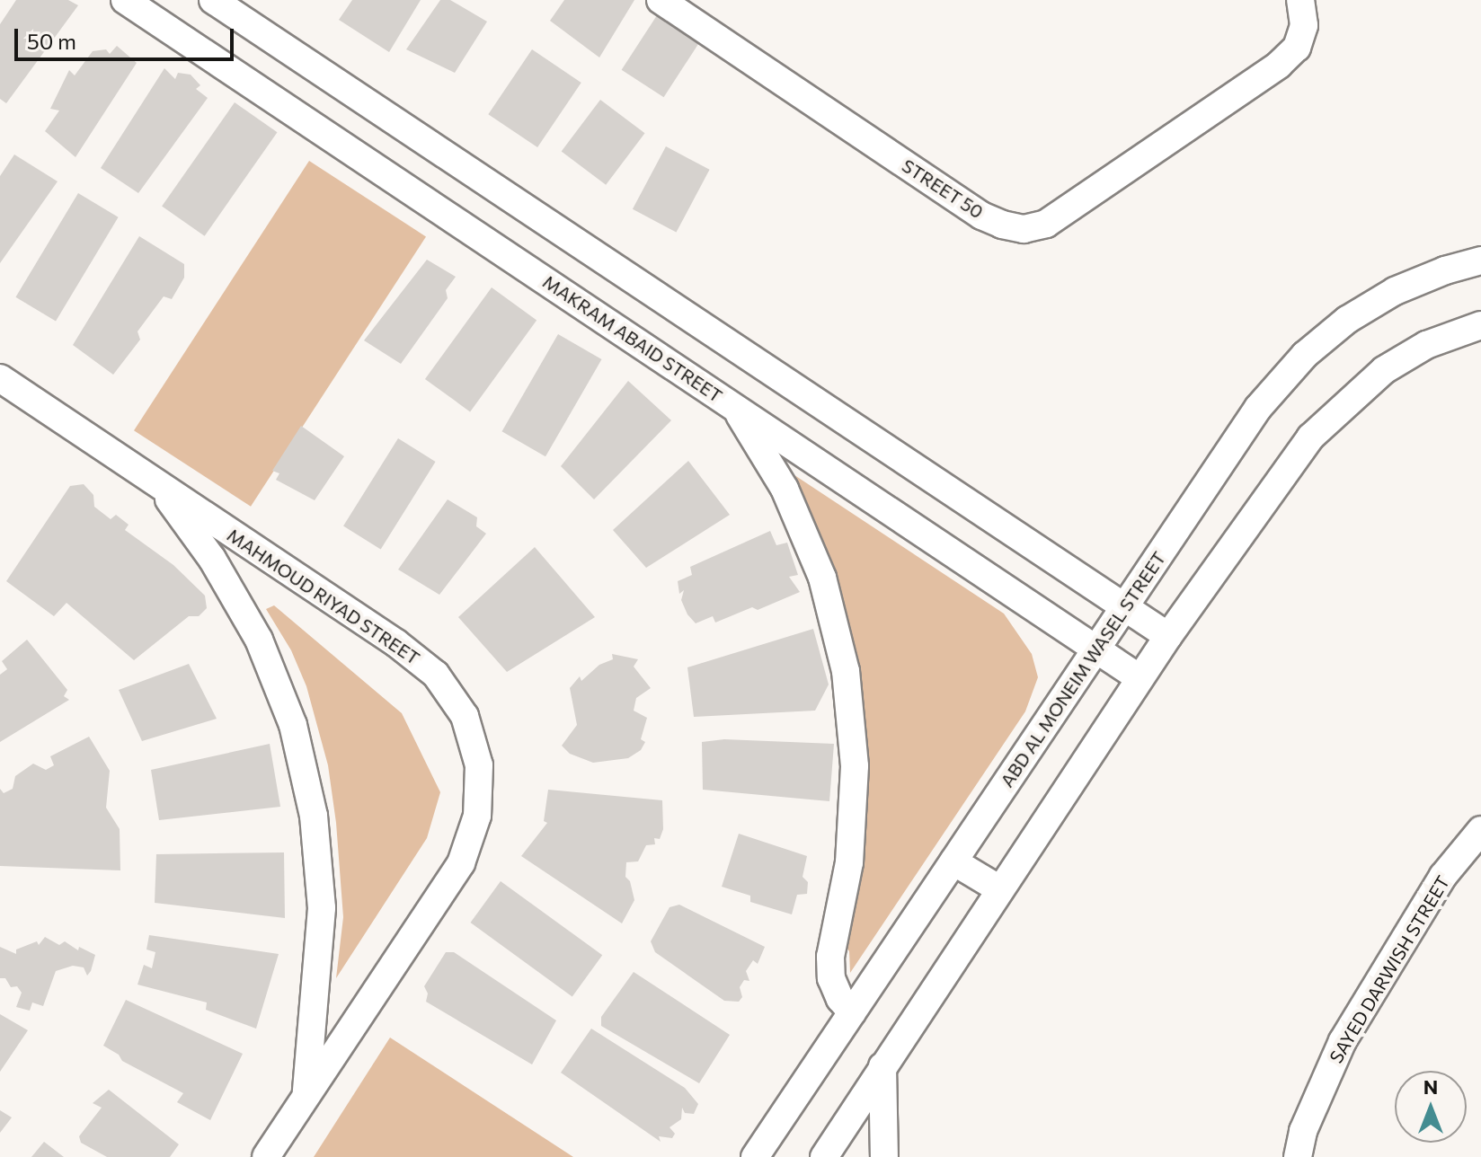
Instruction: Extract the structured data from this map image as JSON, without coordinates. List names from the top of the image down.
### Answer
{
  "streets": {
    "street": [
      "STREET 50",
      "MAKRAM ABAID STREET",
      "MAHMOUD RIYAD STREET",
      "ABD AL MONEIM WASEL STREET",
      "SAYED DARWISH STREET"
    ]
  },
  "crossings": [
    ["MAKRAM ABAID STREET", "ABD AL MONEIM WASEL STREET"]
  ],
  "scale_bar": "50 m",
  "north": "top"
}
